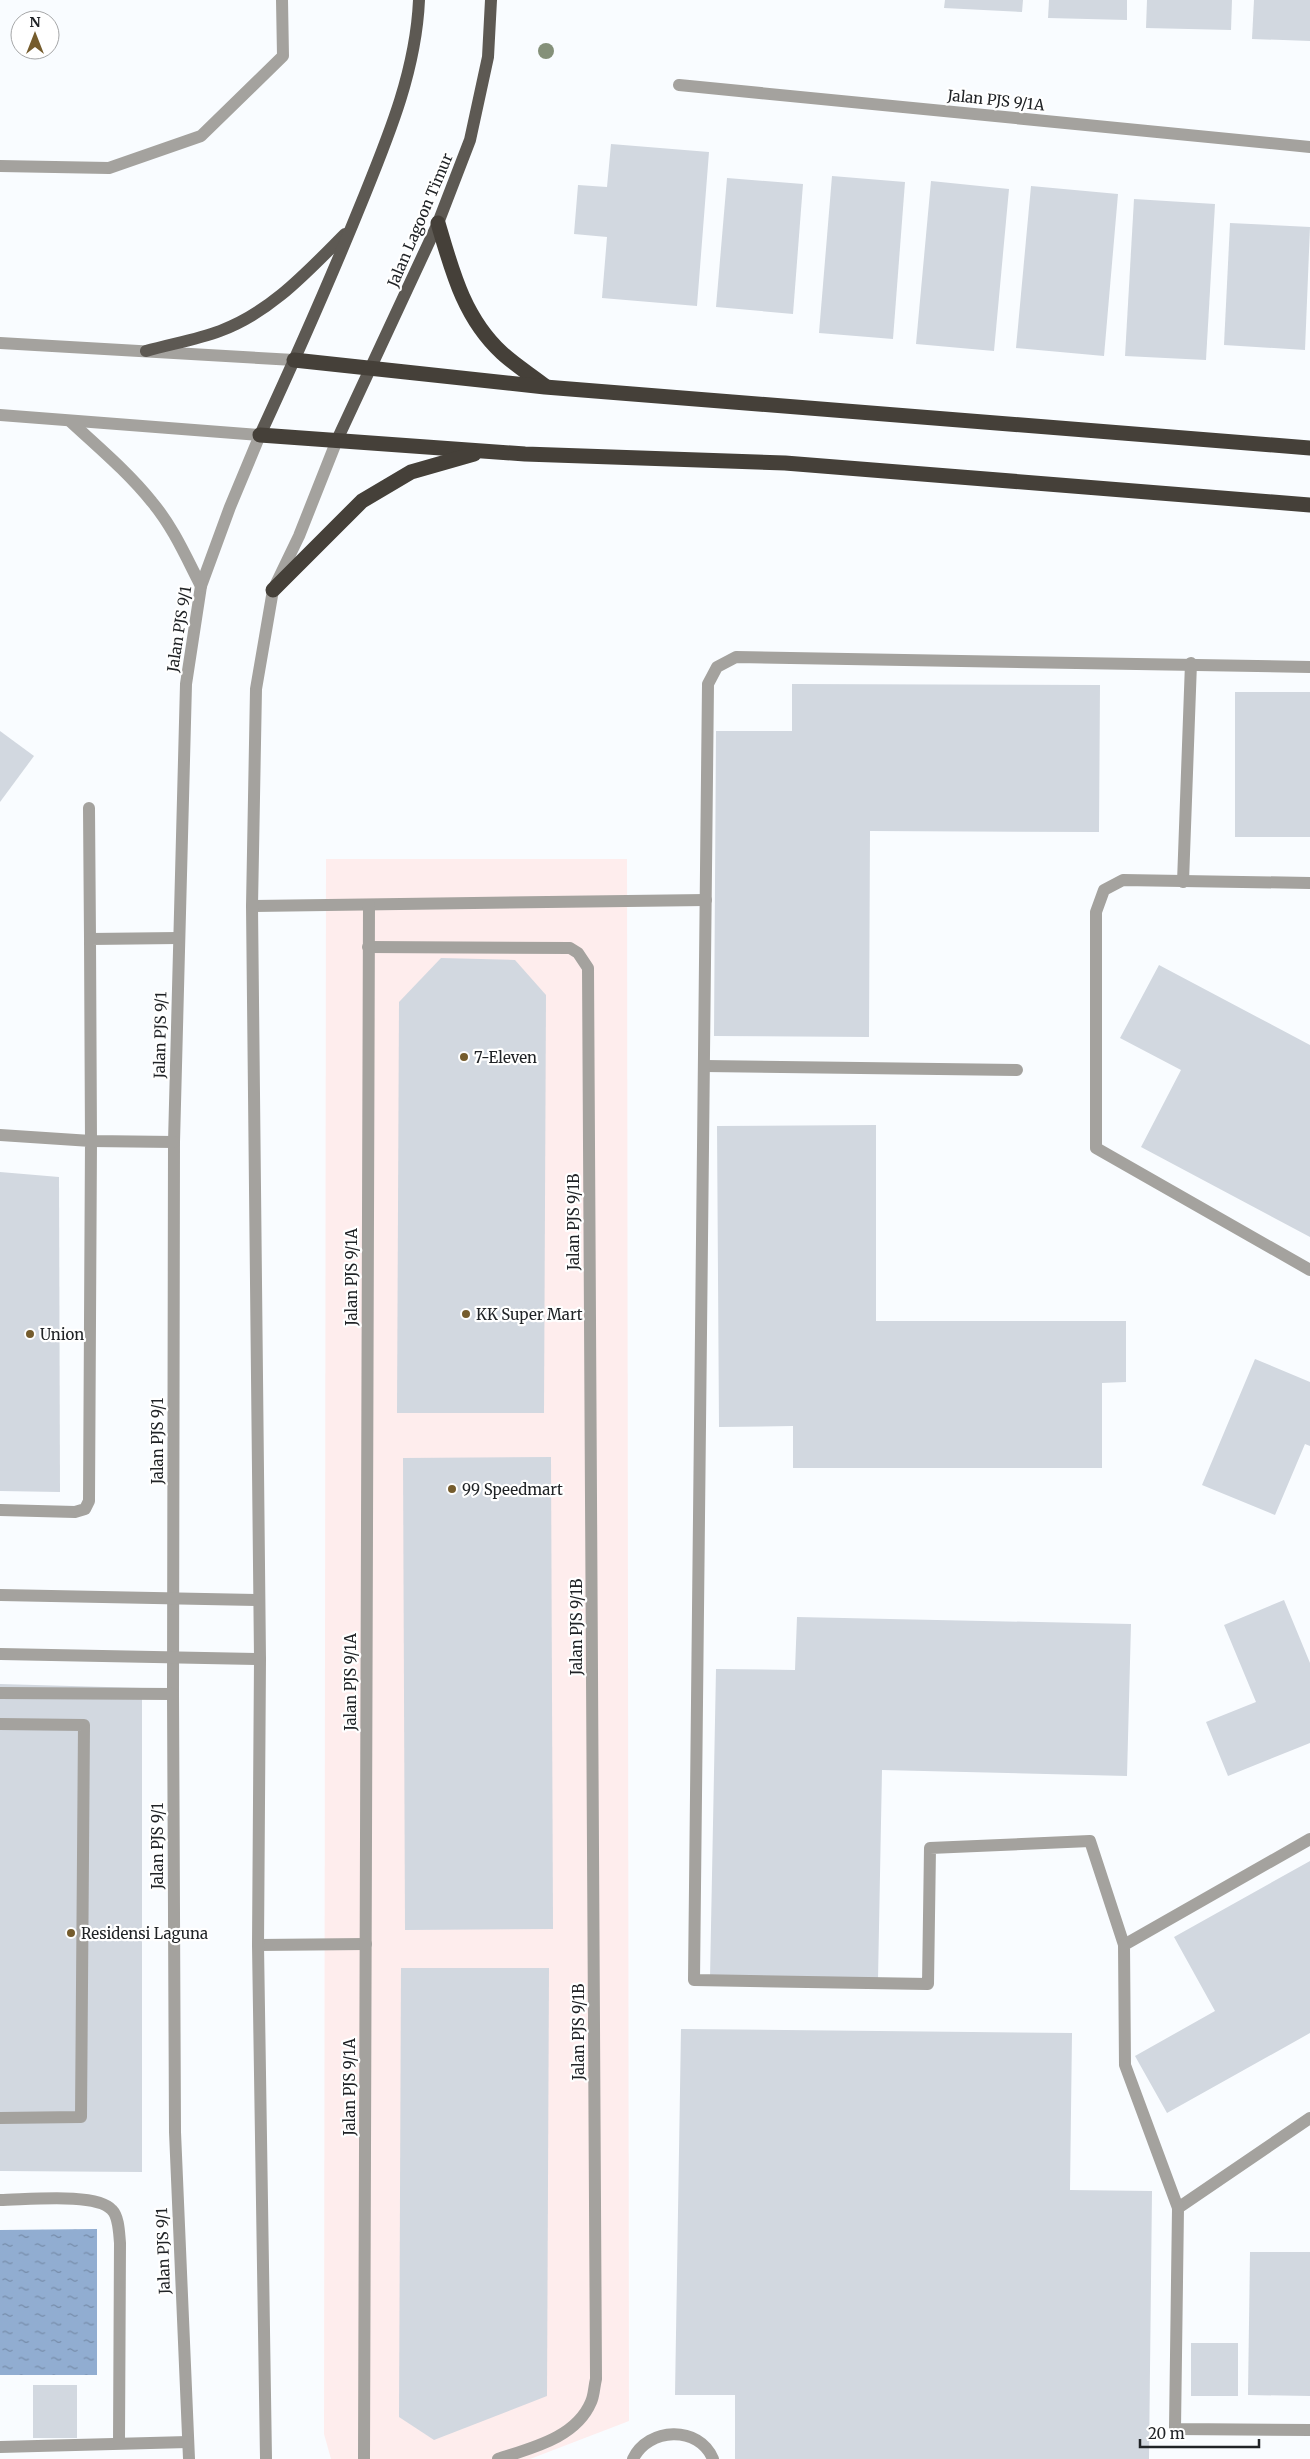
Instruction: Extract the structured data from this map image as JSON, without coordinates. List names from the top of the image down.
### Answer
{
  "streets": {
    "main road": ["Jalan Lagoon Timur"],
    "street": ["Jalan PJS 9/1A", "Jalan PJS 9/1", "Jalan PJS 9/1B"]
  },
  "crossings": [
    ["Jalan PJS 9/1A", "Jalan PJS 9/1B"]
  ],
  "places": [
    "7-Eleven",
    "KK Super Mart",
    "Union",
    "99 Speedmart",
    "Residensi Laguna"
  ],
  "scale_bar": "20 m",
  "north": "top"
}
